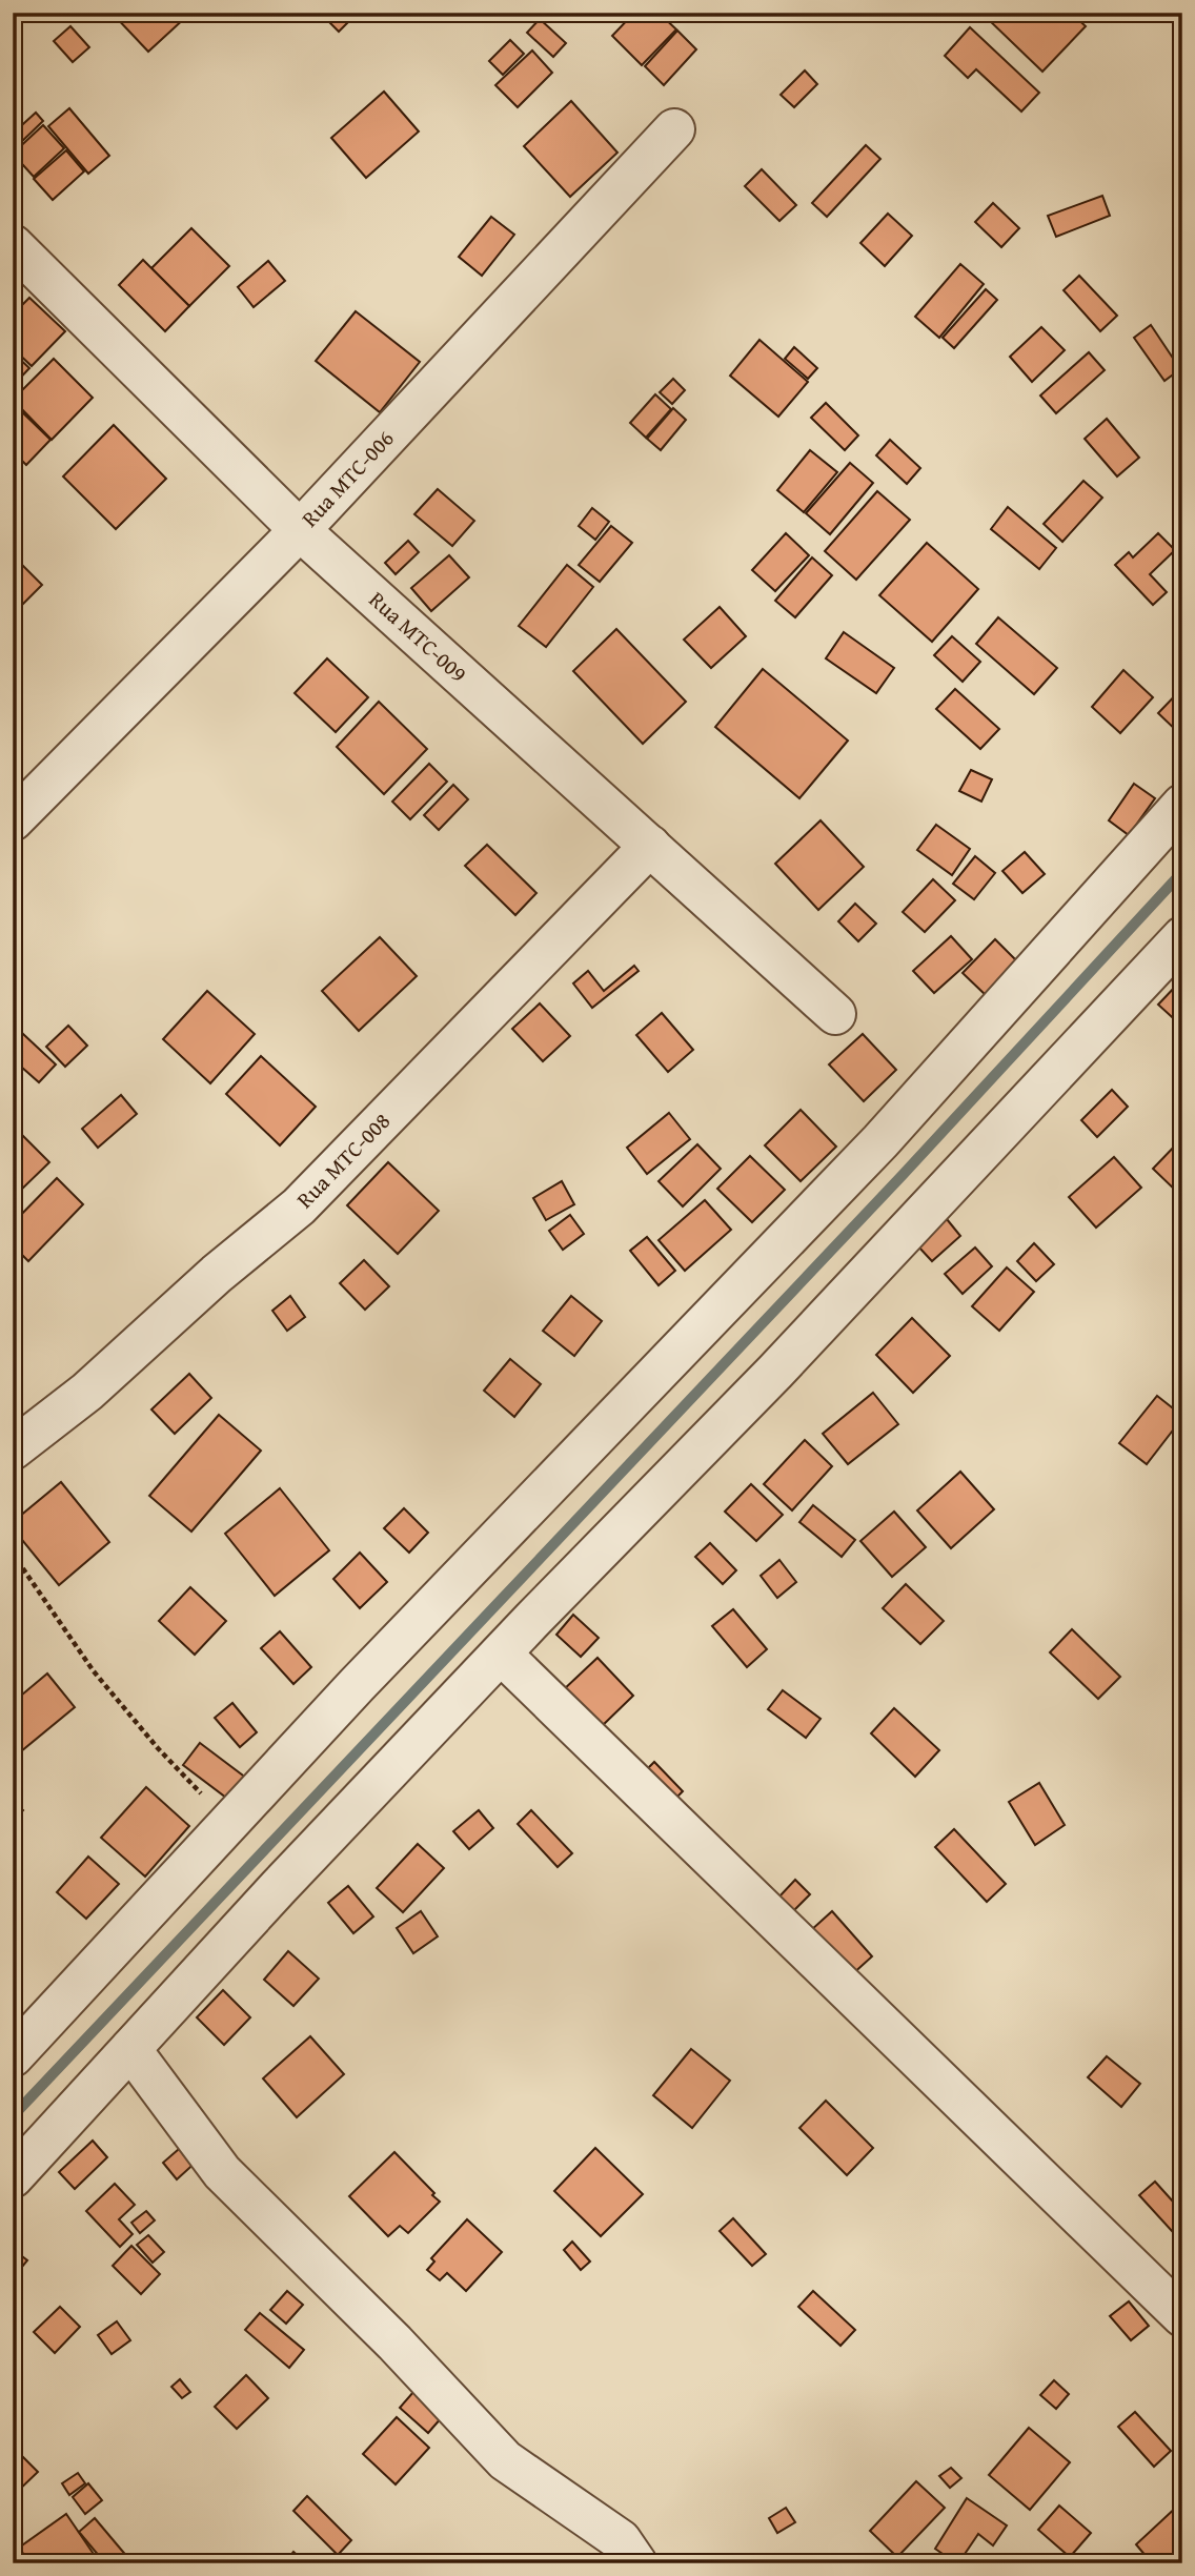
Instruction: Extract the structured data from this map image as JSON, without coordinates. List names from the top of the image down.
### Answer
{
  "streets": {
    "street": ["Rua MTC-006", "Rua MTC-009", "Rua MTC-008"]
  },
  "crossings": [
    ["Rua MTC-006", "Rua MTC-009"],
    ["Rua MTC-009", "Rua MTC-008"]
  ]
}
